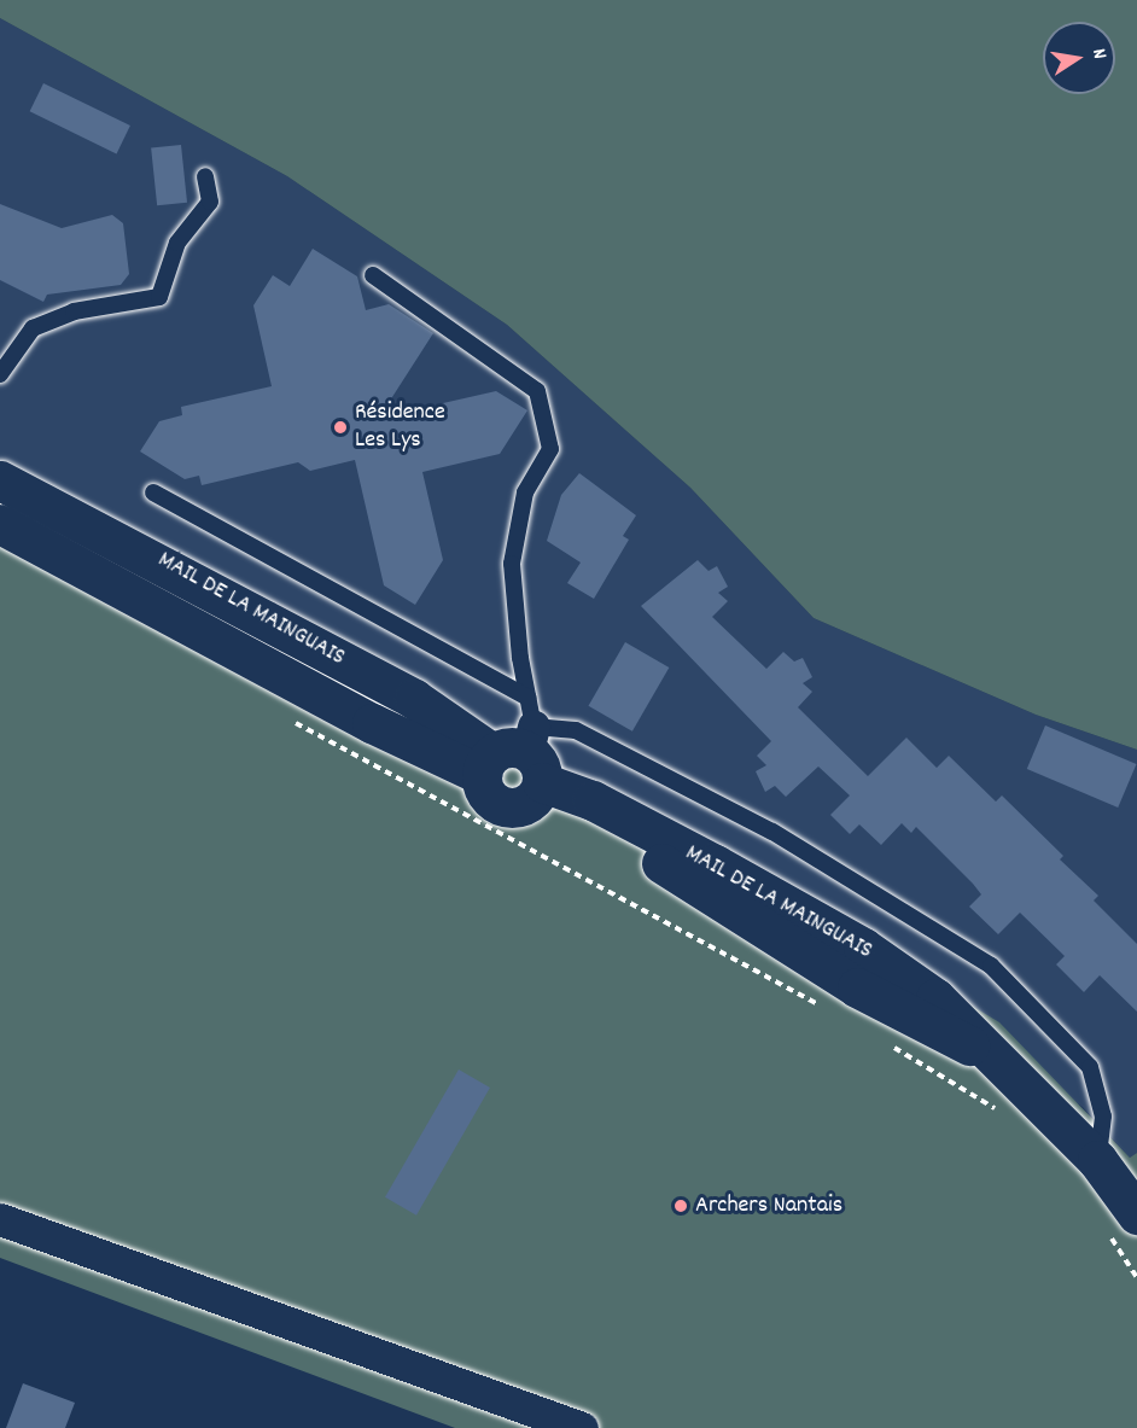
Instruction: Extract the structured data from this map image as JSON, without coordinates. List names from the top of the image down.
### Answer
{
  "streets": {
    "street": ["MAIL DE LA MAINGUAIS"]
  },
  "places": ["Résidence Les Lys", "Archers Nantais"],
  "north": "right"
}
